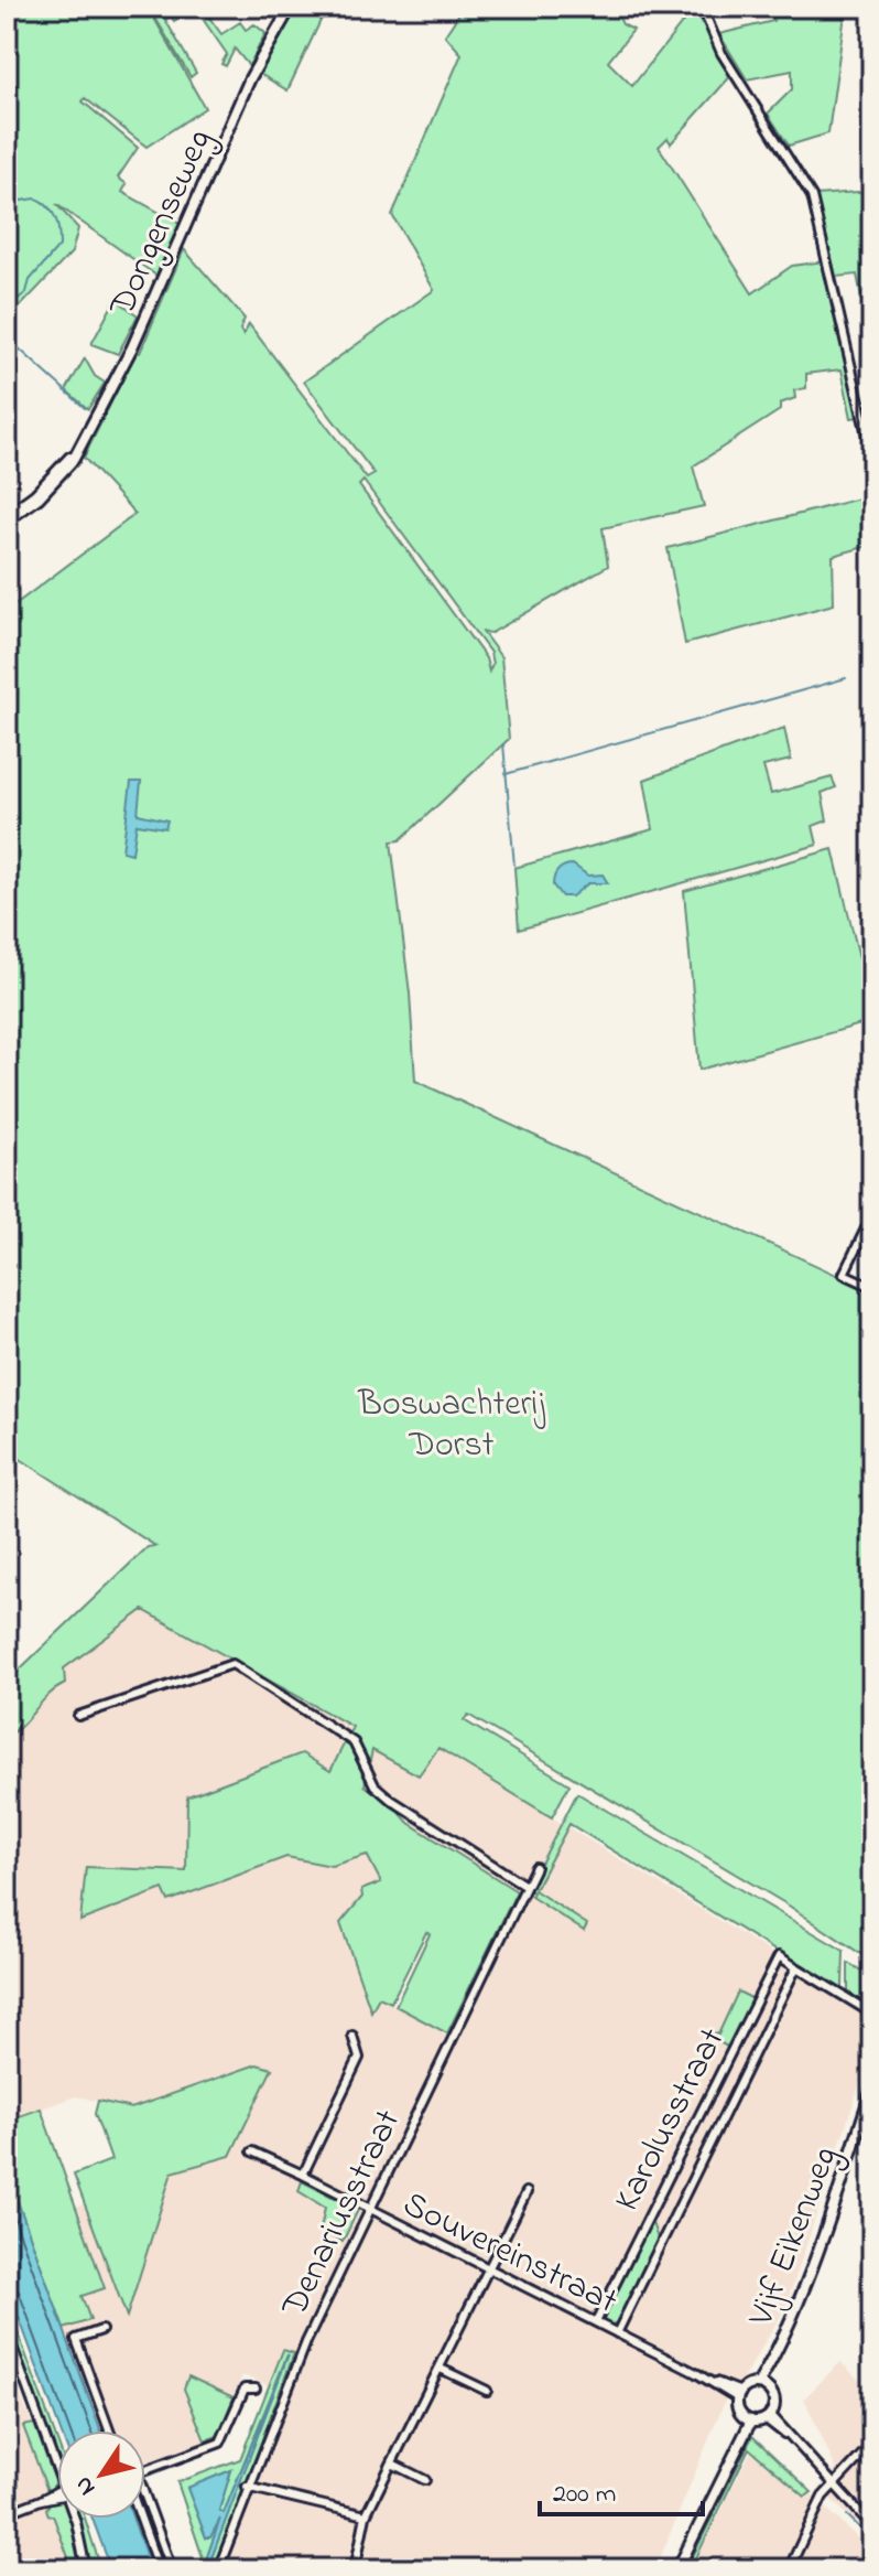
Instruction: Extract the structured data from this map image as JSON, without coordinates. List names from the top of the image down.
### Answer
{
  "streets": {
    "main road": ["Dongenseweg", "Vijf Eikenweg"],
    "street": ["Karolusstraat", "Denariusstraat", "Souvereinstraat"]
  },
  "crossings": [
    ["Karolusstraat", "Souvereinstraat"],
    ["Denariusstraat", "Souvereinstraat"]
  ],
  "parks": ["Boswachterij Dorst"],
  "scale_bar": "200 m",
  "north": "bottom left"
}
